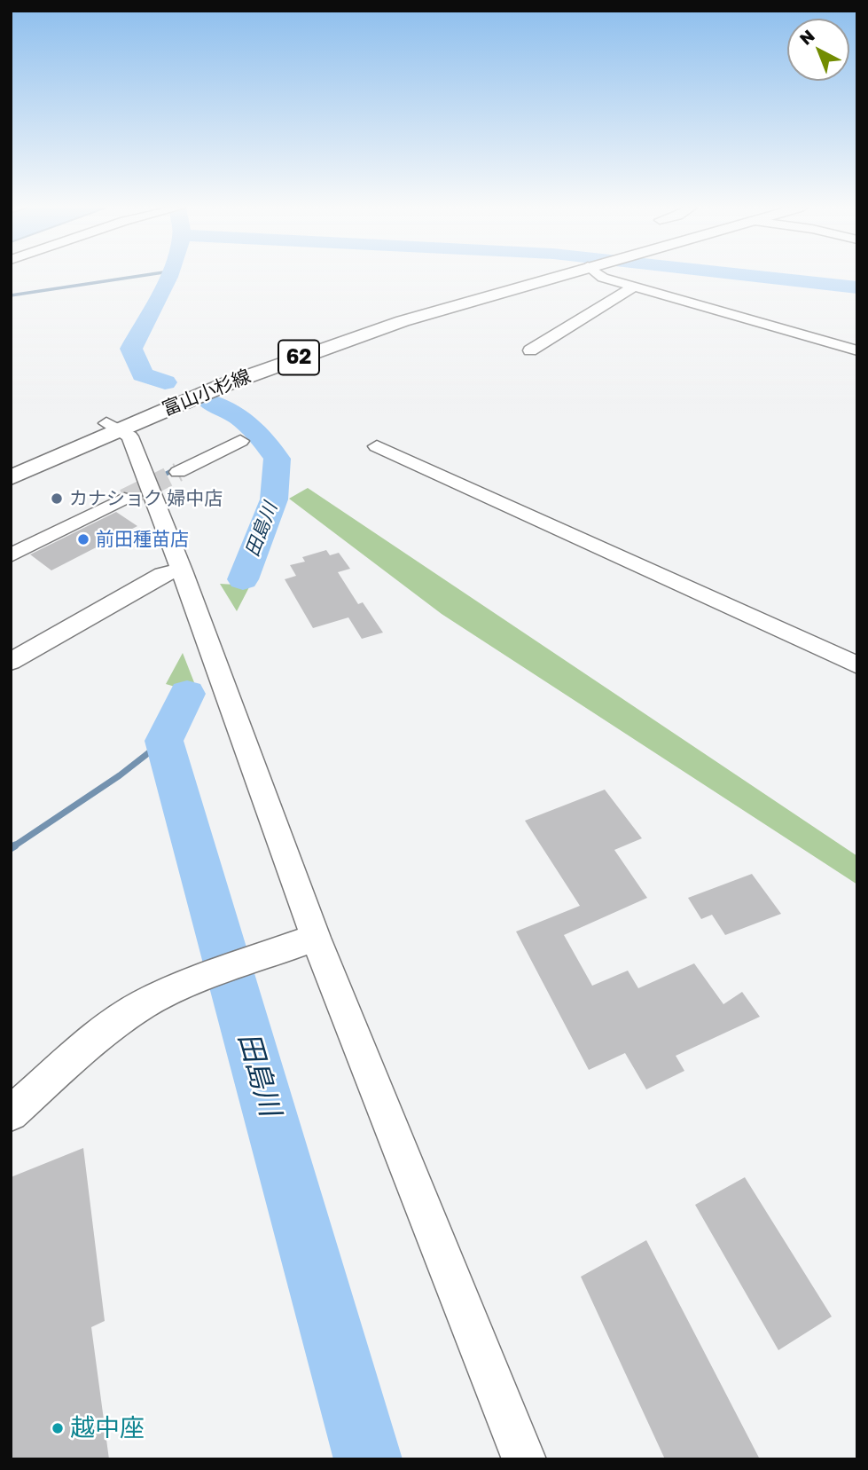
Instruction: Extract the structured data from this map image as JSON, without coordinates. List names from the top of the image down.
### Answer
{
  "streets": {
    "main road": ["62", "富山小杉線"]
  },
  "water": ["田島川"],
  "places": ["カナショク 婦中店", "前田種苗店", "越中座"],
  "north": "top left"
}
